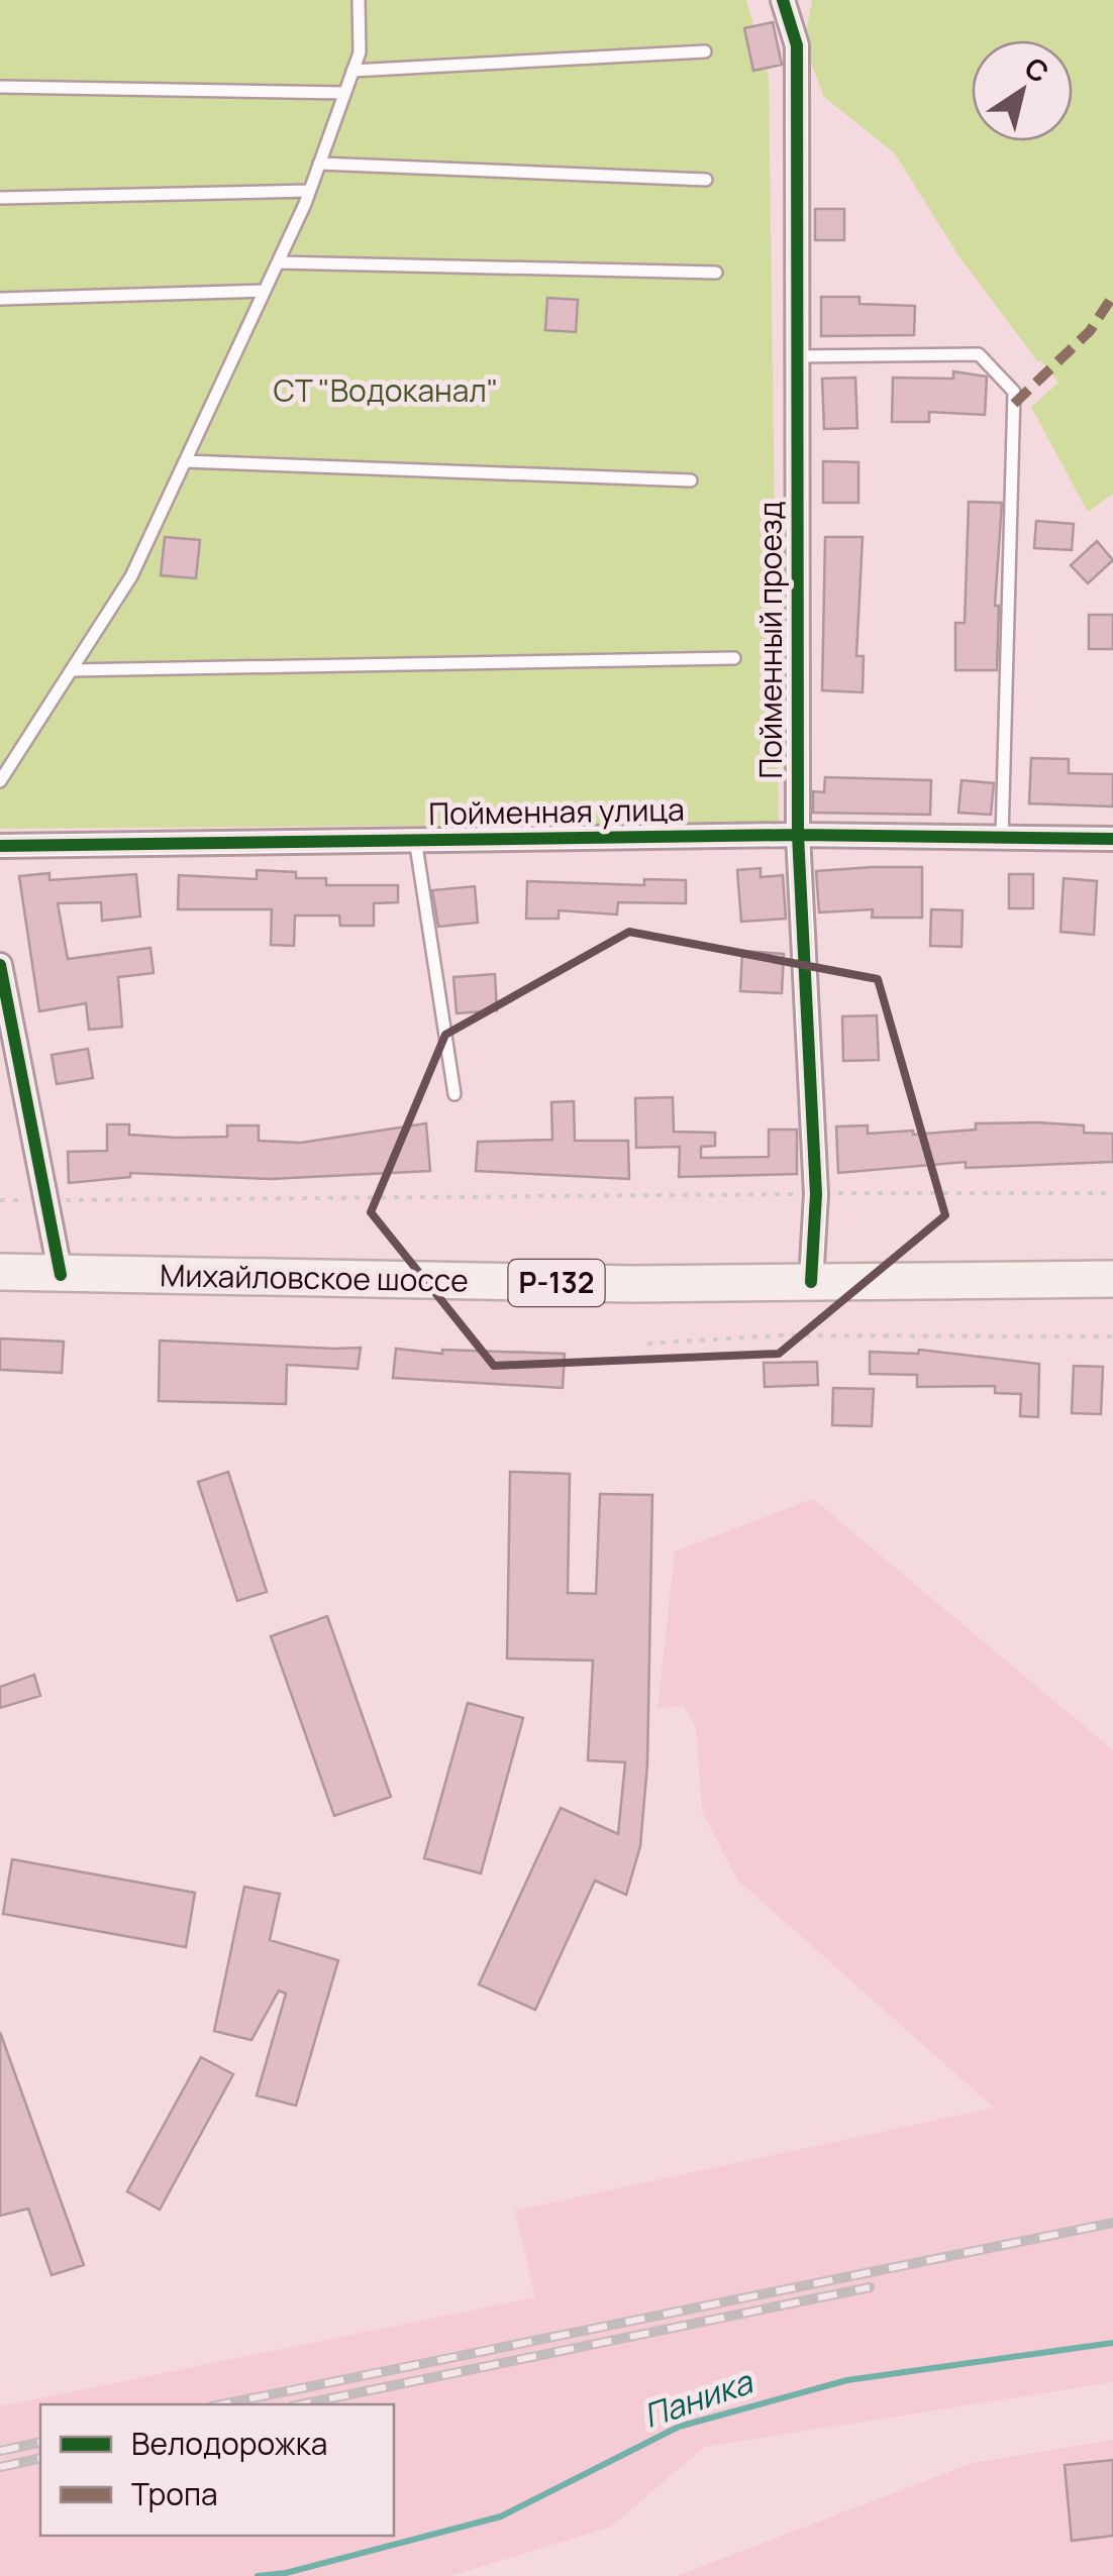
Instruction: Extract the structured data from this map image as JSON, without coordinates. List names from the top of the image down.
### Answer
{
  "streets": {
    "main road": ["Михайловское шоссе", "Р-132"],
    "street": ["Пойменный проезд", "Пойменная улица"]
  },
  "crossings": [
    ["Пойменный проезд", "Пойменная улица"],
    ["Пойменный проезд", "Михайловское шоссе"]
  ],
  "water": ["Паника"],
  "parks": ["СТ \"Водоканал\""],
  "legend": ["Велодорожка", "Тропа"],
  "north": "top right"
}
